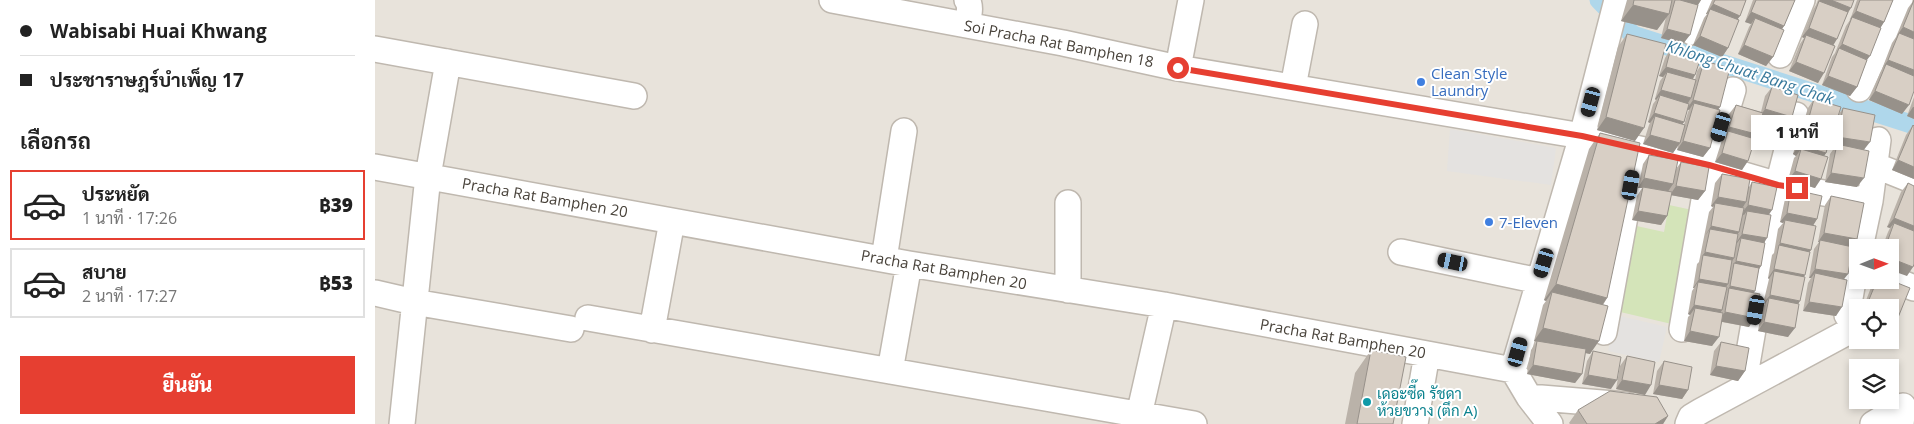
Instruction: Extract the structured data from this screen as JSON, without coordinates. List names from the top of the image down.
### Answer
{
  "streets": {
    "street": ["Soi Pracha Rat Bamphen 18", "Pracha Rat Bamphen 20"]
  },
  "water": ["Khlong Chuat Bang Chak"],
  "places": ["Clean Style Laundry", "7-Eleven", "เดอะซี๊ด รัชดา ห้วยขวาง (ตึก A)"],
  "north": "right",
  "page": {
    "banner": ["Wabisabi Huai Khwang", "ประชาราษฎร์บำเพ็ญ 17"],
    "heading": "เลือกรถ",
    "bubble": "1 นาที",
    "list": [
      {
        "name": "ประหยัด",
        "note": "1 นาที · 17:26",
        "value": "฿39"
      },
      {
        "name": "สบาย",
        "note": "2 นาที · 17:27",
        "value": "฿53"
      }
    ],
    "buttons": "ยืนยัน"
  }
}
